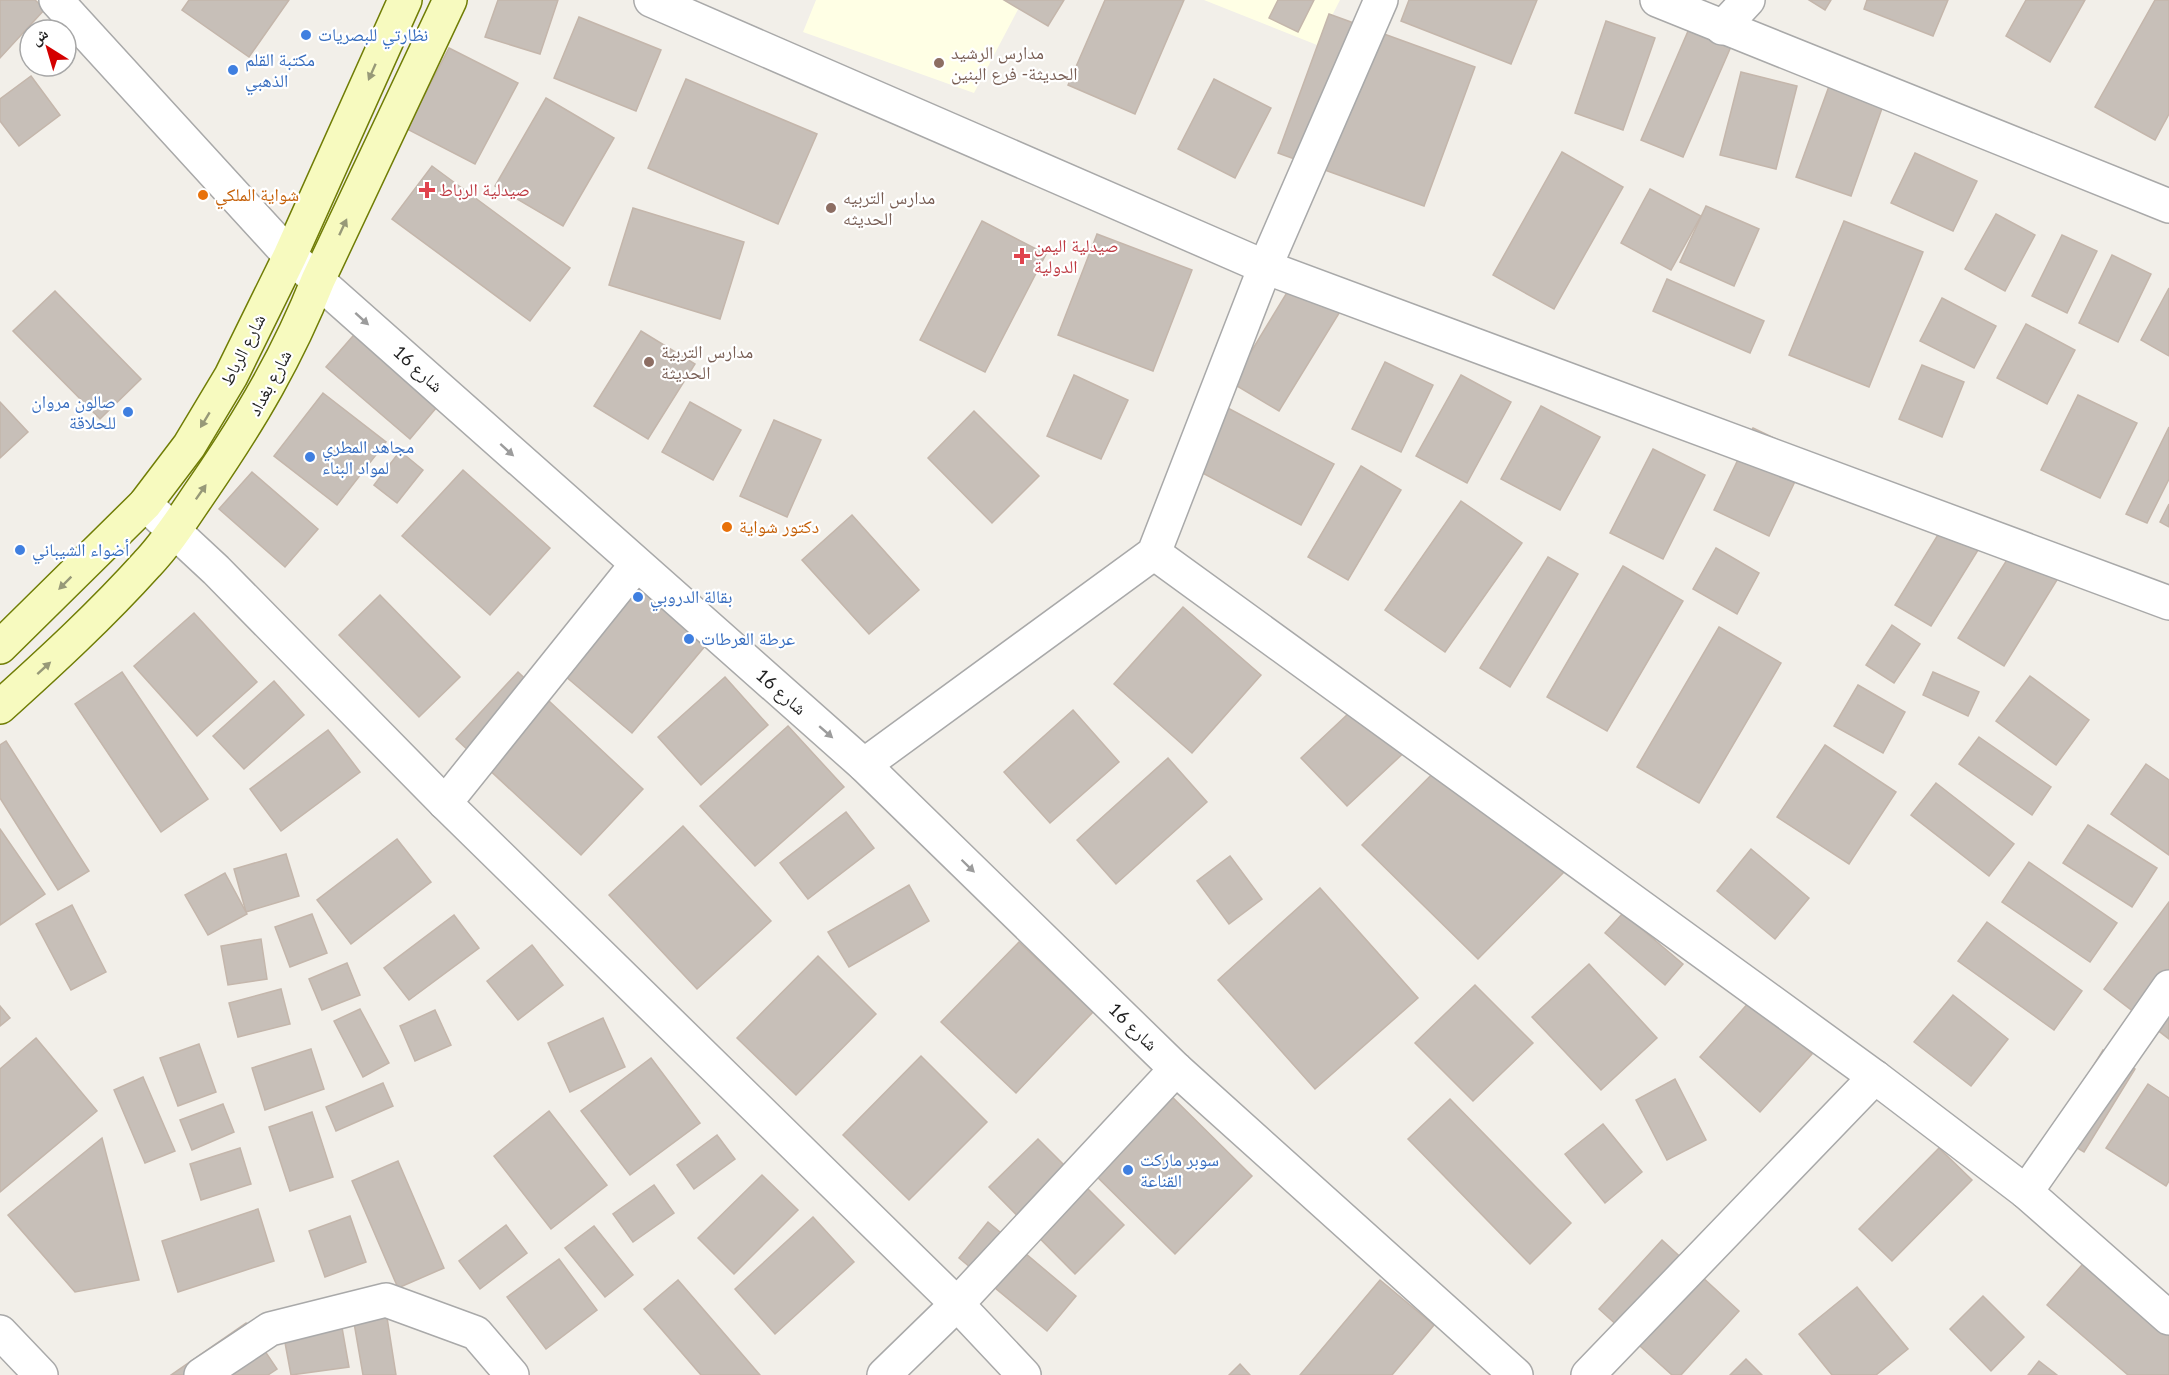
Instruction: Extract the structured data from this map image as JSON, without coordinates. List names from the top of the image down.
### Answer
{
  "streets": {
    "street": ["شارع الرباط", "شارع 16", "شارع بغداد"]
  },
  "crossings": [
    ["شارع الرباط", "شارع 16"],
    ["شارع 16", "شارع بغداد"]
  ],
  "one_way": ["شارع الرباط", "شارع 16", "شارع بغداد"],
  "places": {
    "other": [
      "نظارتي للبصريات",
      "مدارس الرشيد الحديثة- فرع البنين",
      "مكتبة القلم الذهبي",
      "شواية الملكي",
      "مدارس التربيه الحديثه",
      "مدارس التربية الحديثة",
      "صالون مروان للحلاقة",
      "مجاهد المطري لمواد البناء",
      "دكتور شواية",
      "أضواء الشيباني",
      "بقالة الدروبي",
      "عرطة العرطات",
      "سوبر ماركت القناعة"
    ],
    "health": ["صيدلية الرباط", "صيدلية اليمن الدولية"]
  },
  "north": "top left"
}
